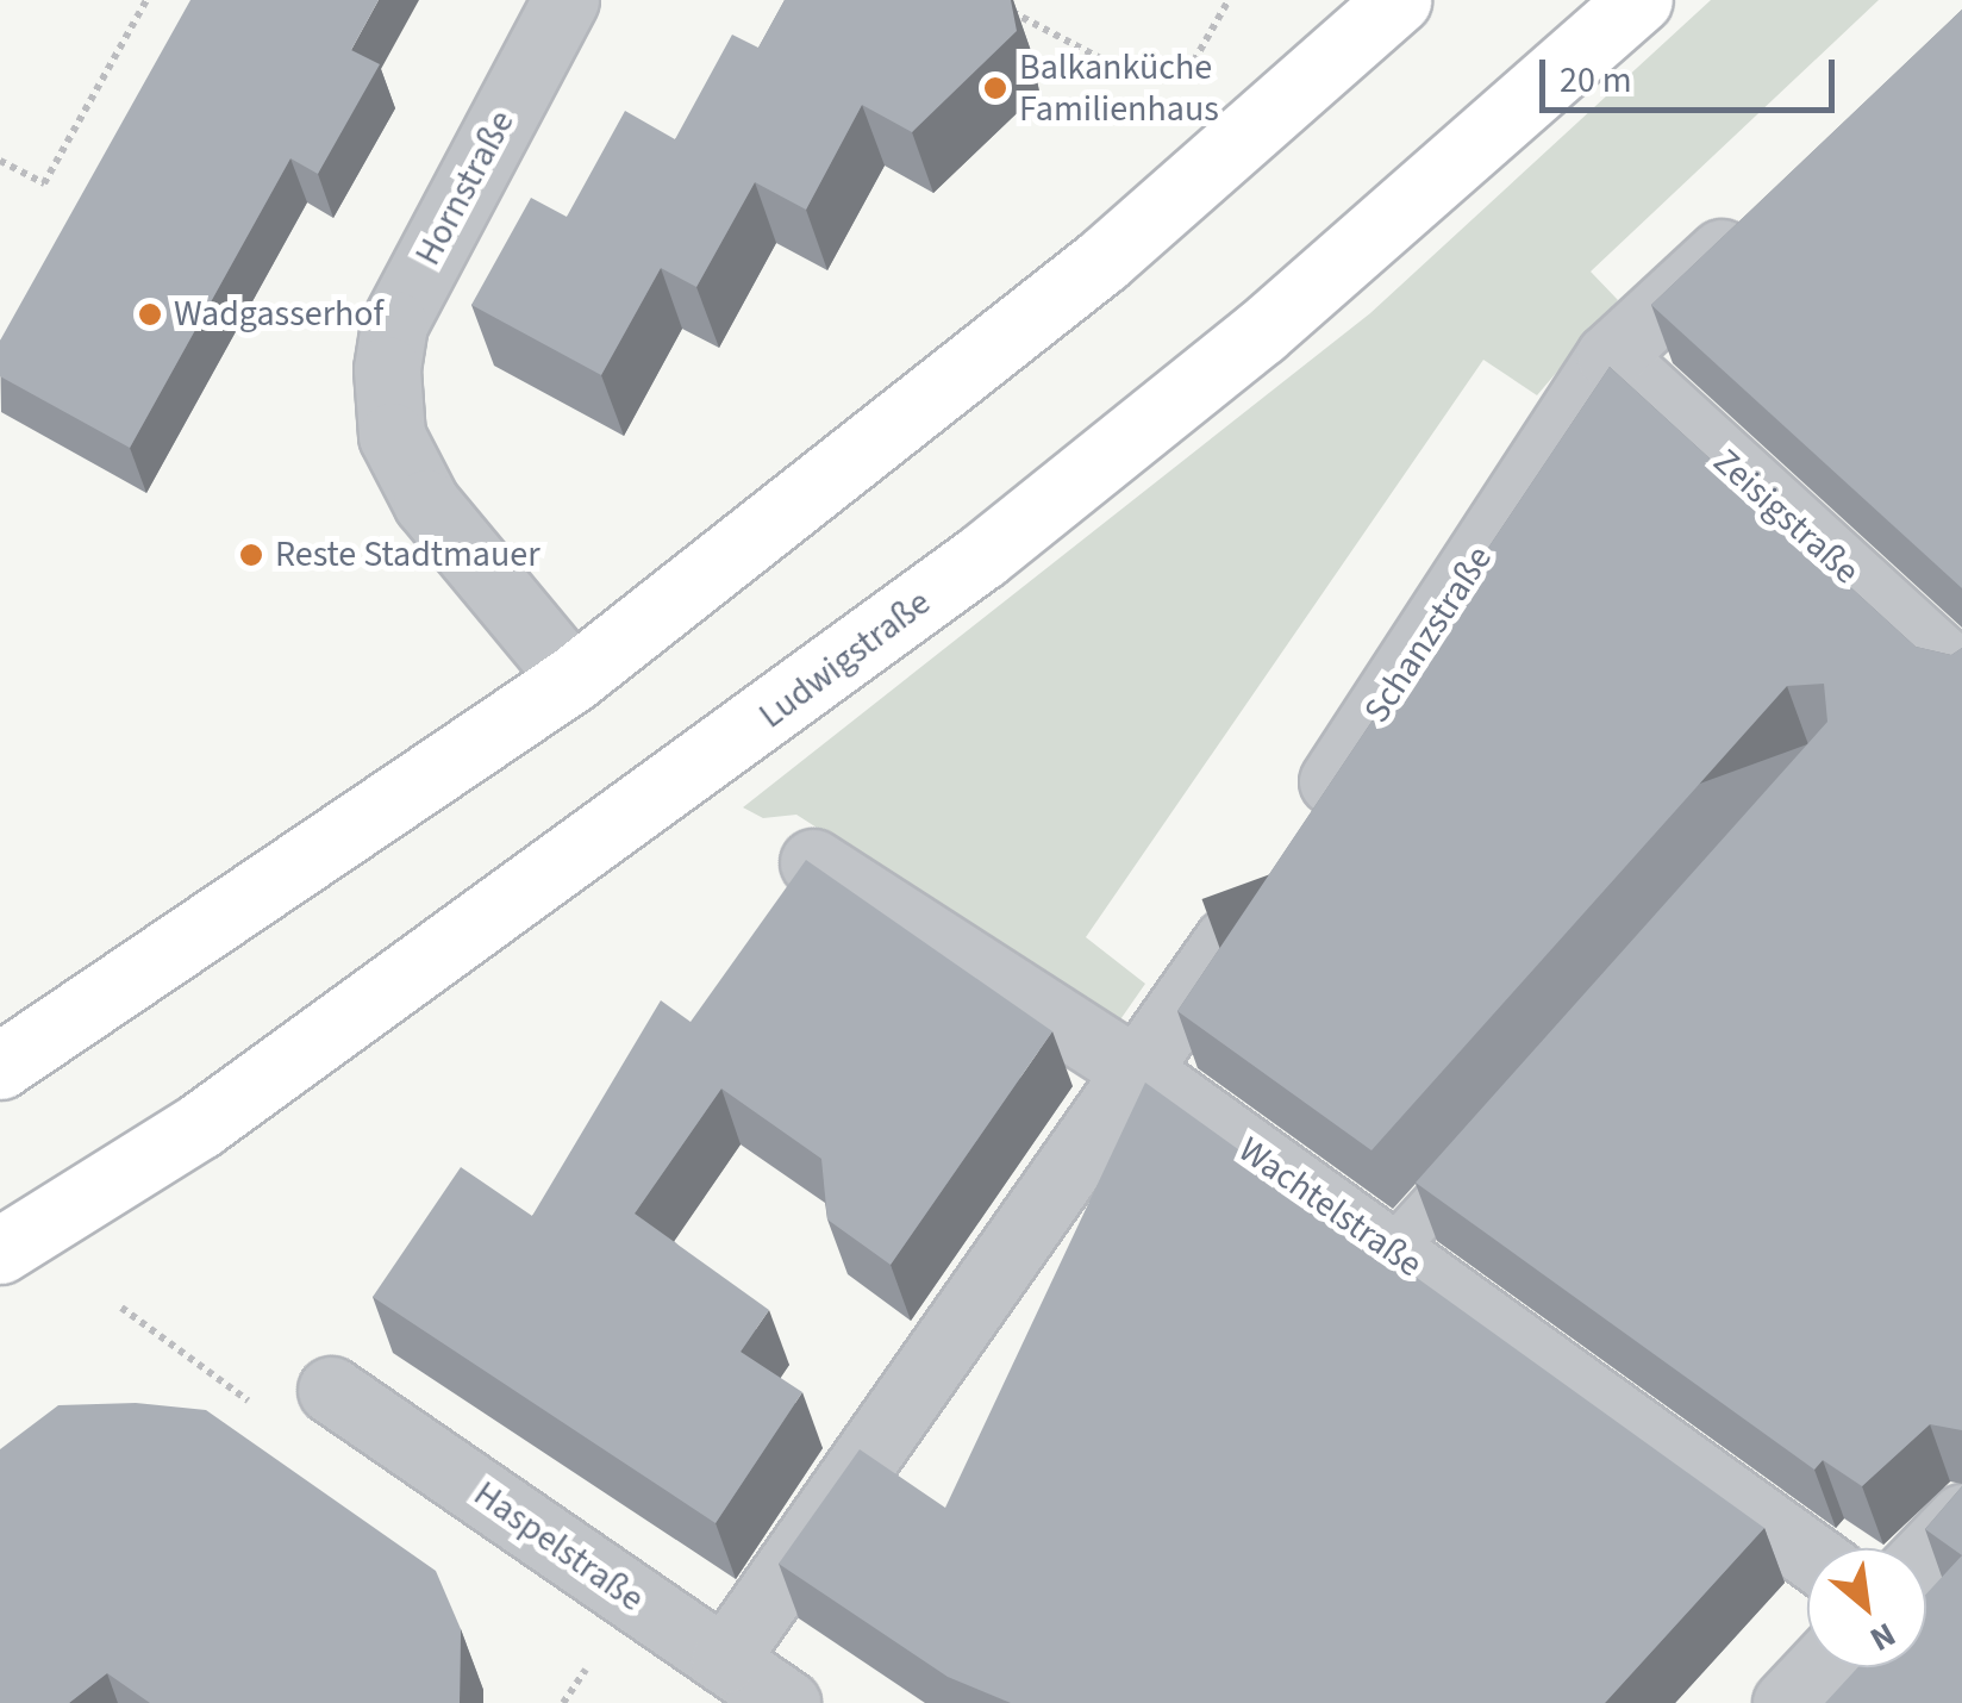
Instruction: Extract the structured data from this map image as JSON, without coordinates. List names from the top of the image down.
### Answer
{
  "streets": {
    "main road": ["Ludwigstraße"],
    "street": [
      "Hornstraße",
      "Zeisigstraße",
      "Schanzstraße",
      "Wachtelstraße",
      "Haspelstraße"
    ]
  },
  "crossings": [
    ["Zeisigstraße", "Schanzstraße"],
    ["Schanzstraße", "Wachtelstraße"],
    ["Schanzstraße", "Haspelstraße"]
  ],
  "places": ["Balkanküche Familienhaus", "Wadgasserhof", "Reste Stadtmauer"],
  "scale_bar": "20 m",
  "north": "bottom right"
}
